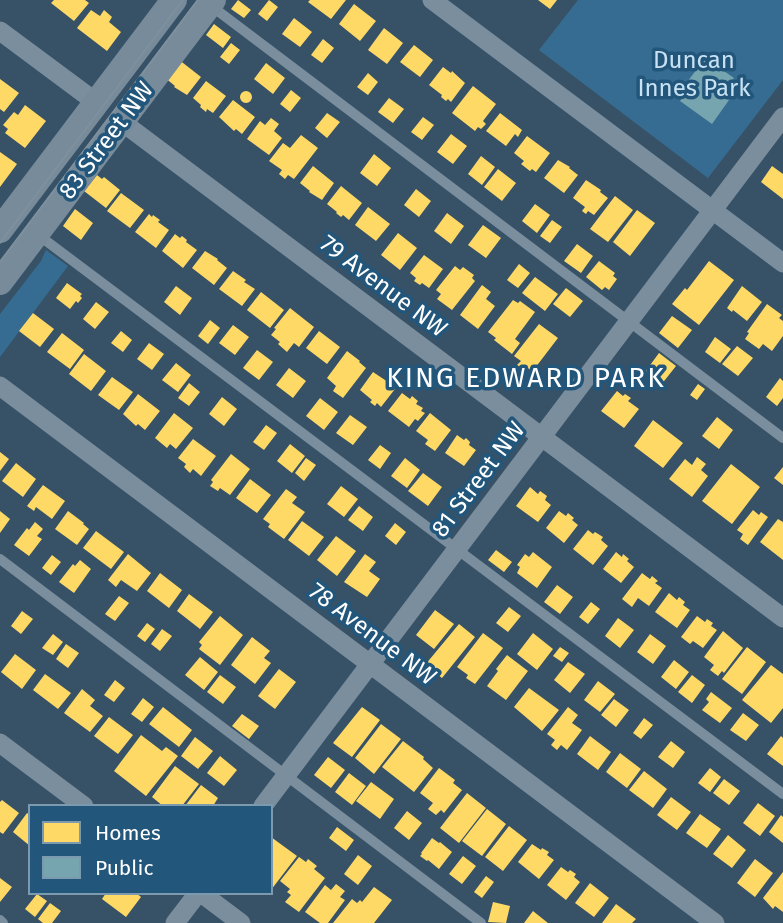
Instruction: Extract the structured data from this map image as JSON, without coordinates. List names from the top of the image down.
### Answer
{
  "streets": {
    "main road": ["83 Street NW"],
    "street": ["79 Avenue NW", "81 Street NW", "78 Avenue NW"]
  },
  "crossings": [
    ["83 Street NW", "79 Avenue NW"],
    ["79 Avenue NW", "81 Street NW"],
    ["81 Street NW", "78 Avenue NW"]
  ],
  "districts": ["KING EDWARD PARK"],
  "parks": ["Duncan Innes Park"],
  "legend": ["Homes", "Public"]
}
